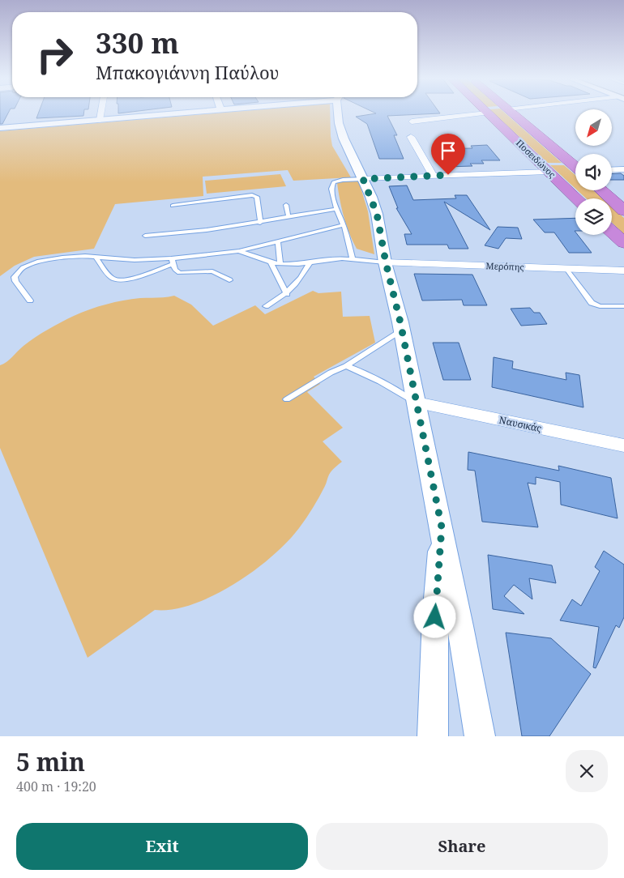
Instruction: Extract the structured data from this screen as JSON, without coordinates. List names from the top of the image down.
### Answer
{
  "streets": {
    "highway": ["Ποσειδώνος"],
    "street": ["Μερόπης", "Ναυσικάς"]
  },
  "north": "bottom left",
  "page": {
    "turn": ["330 m", "Μπακογιάννη Παύλου"],
    "heading": ["5 min", "400 m · 19:20"],
    "buttons": ["Exit", "Share"]
  }
}
